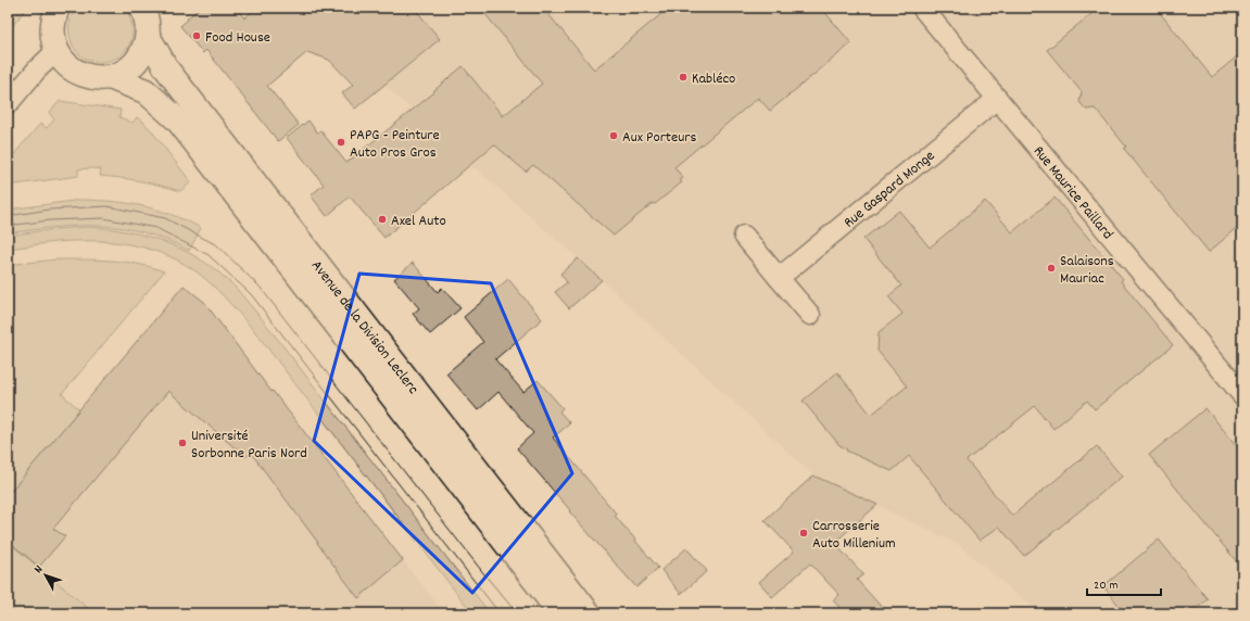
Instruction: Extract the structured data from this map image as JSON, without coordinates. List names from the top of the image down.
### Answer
{
  "streets": {
    "street": ["Rue Gaspard Monge", "Rue Maurice Paillard", "Avenue de la Division Leclerc"]
  },
  "crossings": [
    ["Rue Gaspard Monge", "Rue Maurice Paillard"]
  ],
  "places": [
    "Food House",
    "Kabléco",
    "Aux Porteurs",
    "PAPG - Peinture Auto Pros Gros",
    "Axel Auto",
    "Salaisons Mauriac",
    "Université Sorbonne Paris Nord",
    "Carrosserie Auto Millenium"
  ],
  "scale_bar": "20 m",
  "north": "top left"
}
